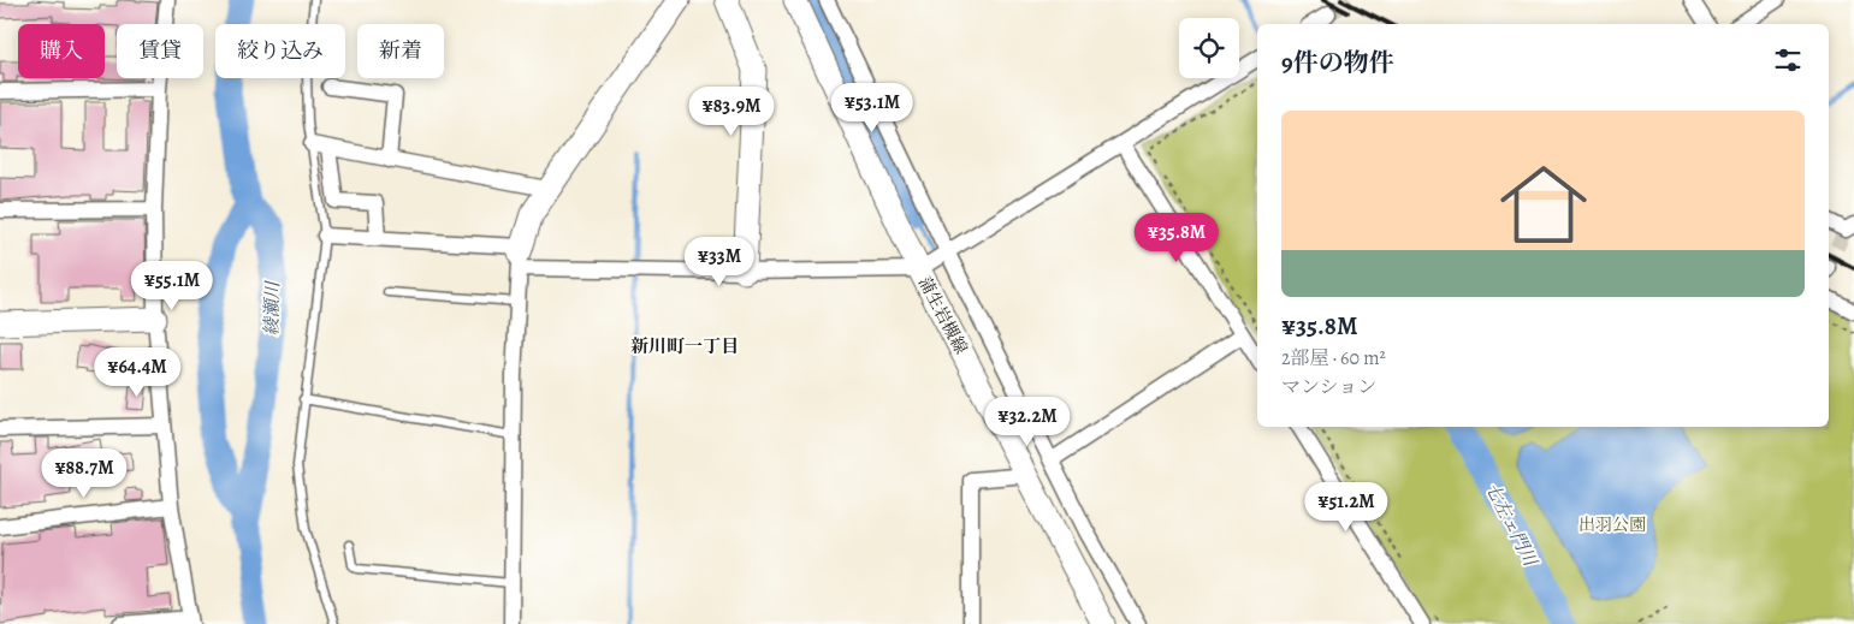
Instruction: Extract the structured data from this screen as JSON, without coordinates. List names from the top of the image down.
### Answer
{
  "streets": {
    "street": ["蒲生岩槻線"]
  },
  "districts": ["新川町一丁目"],
  "water": ["綾瀬川", "七左ェ門川"],
  "parks": ["出羽公園"],
  "page": {
    "chip": [
      "購入",
      "賃貸",
      "絞り込み",
      "新着"
    ],
    "heading": "9件の物件",
    "price": [
      "¥53.1M",
      "¥83.9M",
      "¥35.8M",
      "¥33M",
      "¥55.1M",
      "¥64.4M",
      "¥32.2M",
      "¥88.7M",
      "¥51.2M"
    ],
    "list": [
      {
        "name": "¥35.8M",
        "note": "2部屋 · 60 m² · マンション"
      }
    ]
  }
}
